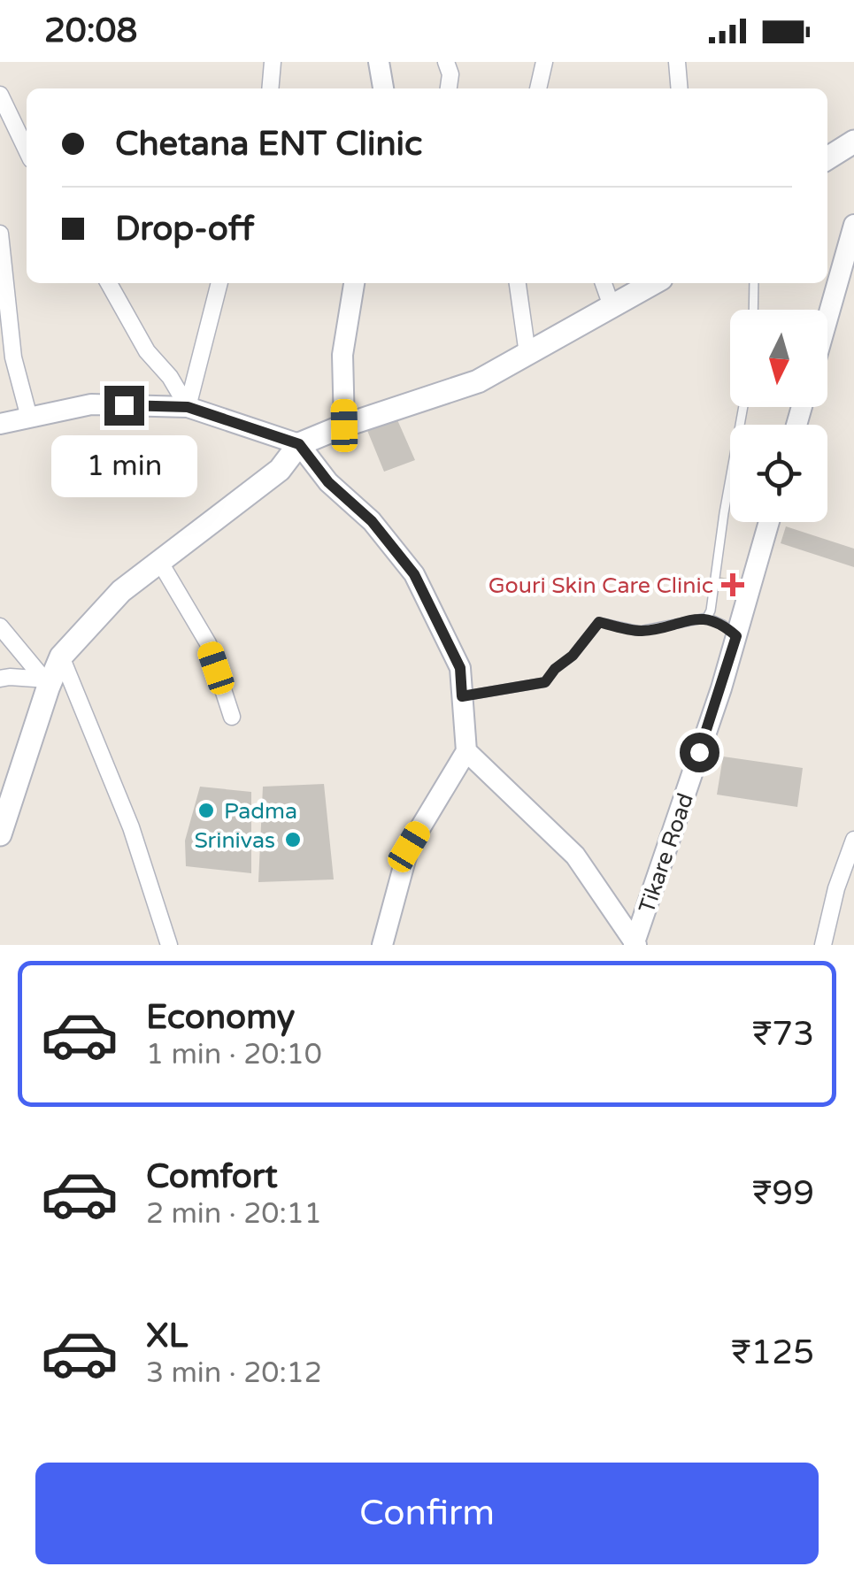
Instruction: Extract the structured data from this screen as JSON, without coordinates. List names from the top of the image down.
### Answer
{
  "streets": {
    "street": ["Tikare Road"]
  },
  "places": {
    "health": ["Gouri Skin Care Clinic"],
    "other": ["Padma", "Srinivas"]
  },
  "north": "bottom",
  "page": {
    "status": "20:08",
    "banner": ["Chetana ENT Clinic", "Drop-off"],
    "bubble": "1 min",
    "list": [
      {
        "name": "Economy",
        "note": "1 min · 20:10",
        "value": "₹73"
      },
      {
        "name": "Comfort",
        "note": "2 min · 20:11",
        "value": "₹99"
      },
      {
        "name": "XL",
        "note": "3 min · 20:12",
        "value": "₹125"
      }
    ],
    "buttons": "Confirm"
  }
}
